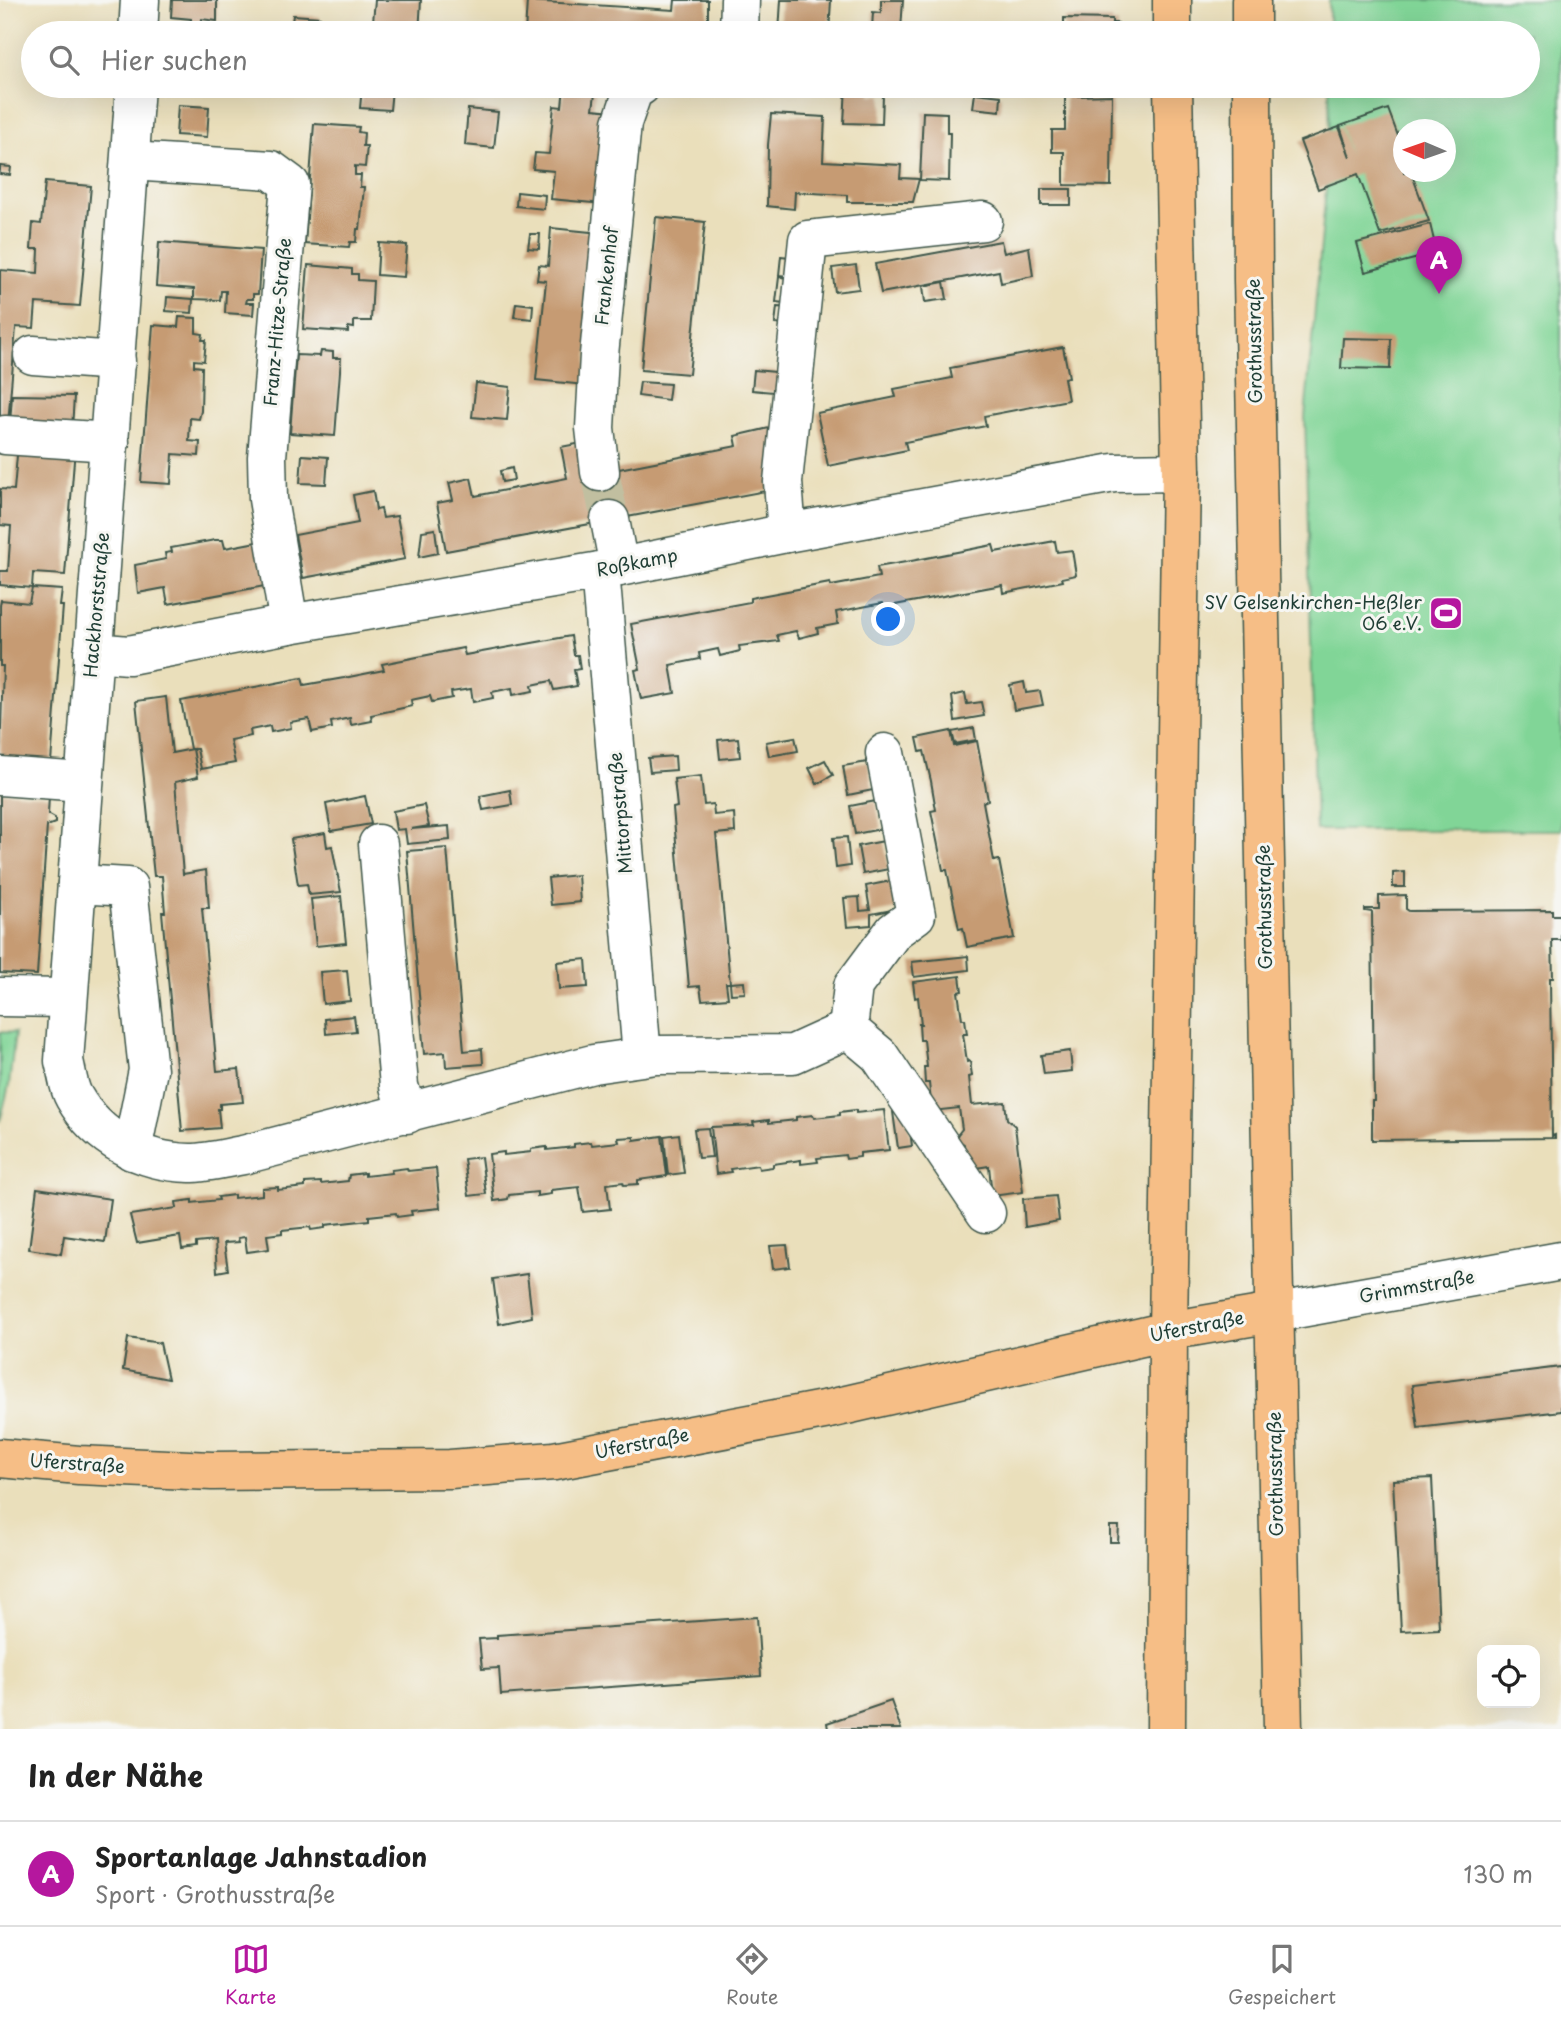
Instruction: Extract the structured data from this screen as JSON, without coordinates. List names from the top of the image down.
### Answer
{
  "streets": {
    "main road": ["Grothusstraße", "Uferstraße"],
    "street": [
      "Frankenhof",
      "Franz-Hitze-Straße",
      "Roßkamp",
      "Hackhorststraße",
      "Mittorpstraße",
      "Grimmstraße"
    ]
  },
  "crossings": [
    ["Franz-Hitze-Straße", "Roßkamp"],
    ["Franz-Hitze-Straße", "Hackhorststraße"],
    ["Grothusstraße", "Grimmstraße"],
    ["Grothusstraße", "Uferstraße"],
    ["Roßkamp", "Hackhorststraße"],
    ["Roßkamp", "Mittorpstraße"],
    ["Grimmstraße", "Uferstraße"]
  ],
  "places": {
    "sports": ["SV Gelsenkirchen-Heßler 06 e.V."]
  },
  "north": "left",
  "page": {
    "search": "Hier suchen",
    "pins": "A",
    "heading": "In der Nähe",
    "list": [
      {
        "mark": "A",
        "name": "Sportanlage Jahnstadion",
        "note": "Sport · Grothusstraße",
        "value": "130 m"
      }
    ],
    "nav": ["Karte", "Route", "Gespeichert"]
  }
}
